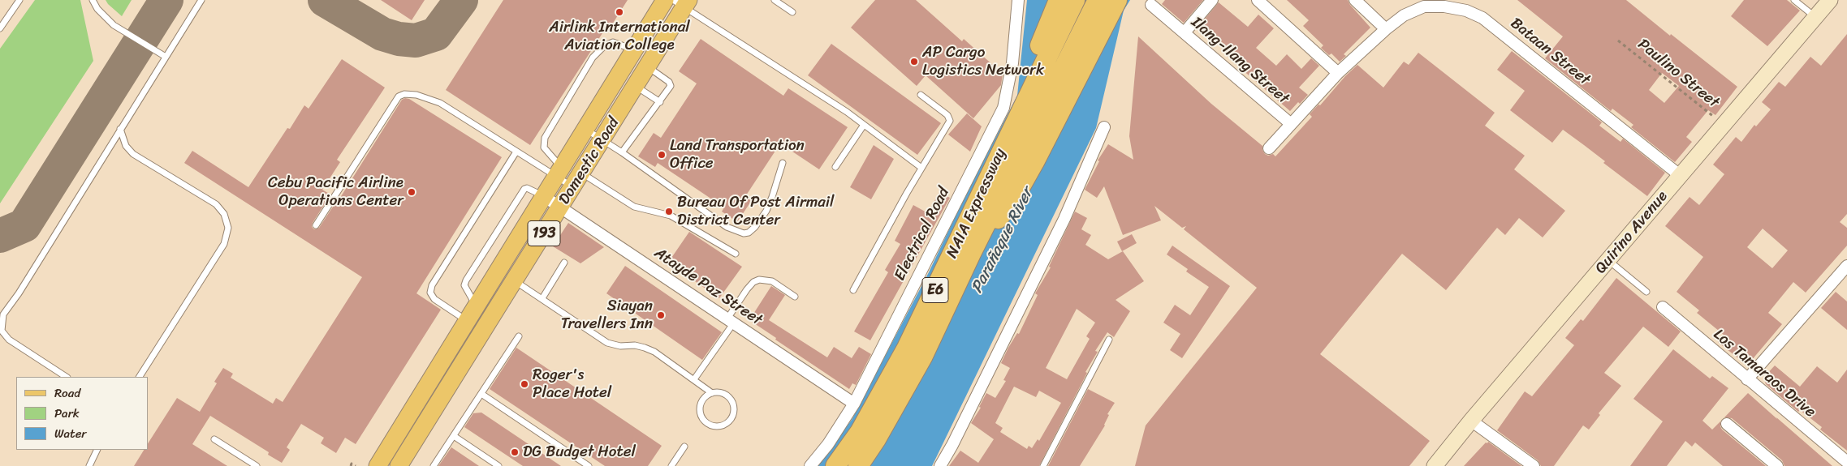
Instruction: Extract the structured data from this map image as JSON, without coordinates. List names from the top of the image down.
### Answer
{
  "streets": {
    "highway": ["NAIA Expressway", "E6"],
    "main road": ["Domestic Road", "Quirino Avenue", "193"],
    "street": [
      "Bataan Street",
      "Ilang-Ilang Street",
      "Electrical Road",
      "Atayde Paz Street",
      "Los Tamaraos Drive"
    ],
    "path": ["Paulino Street"]
  },
  "crossings": [
    ["Bataan Street", "Ilang-Ilang Street"],
    ["Bataan Street", "Quirino Avenue"],
    ["Paulino Street", "Quirino Avenue"],
    ["Domestic Road", "Atayde Paz Street"],
    ["Electrical Road", "Atayde Paz Street"]
  ],
  "water": ["Parañaque River"],
  "places": [
    "Airlink International Aviation College",
    "AP Cargo Logistics Network",
    "Land Transportation Office",
    "Cebu Pacific Airline Operations Center",
    "Bureau Of Post Airmail District Center",
    "Siayan Travellers Inn",
    "Roger's Place Hotel",
    "DG Budget Hotel"
  ],
  "legend": ["Road", "Park", "Water"]
}
